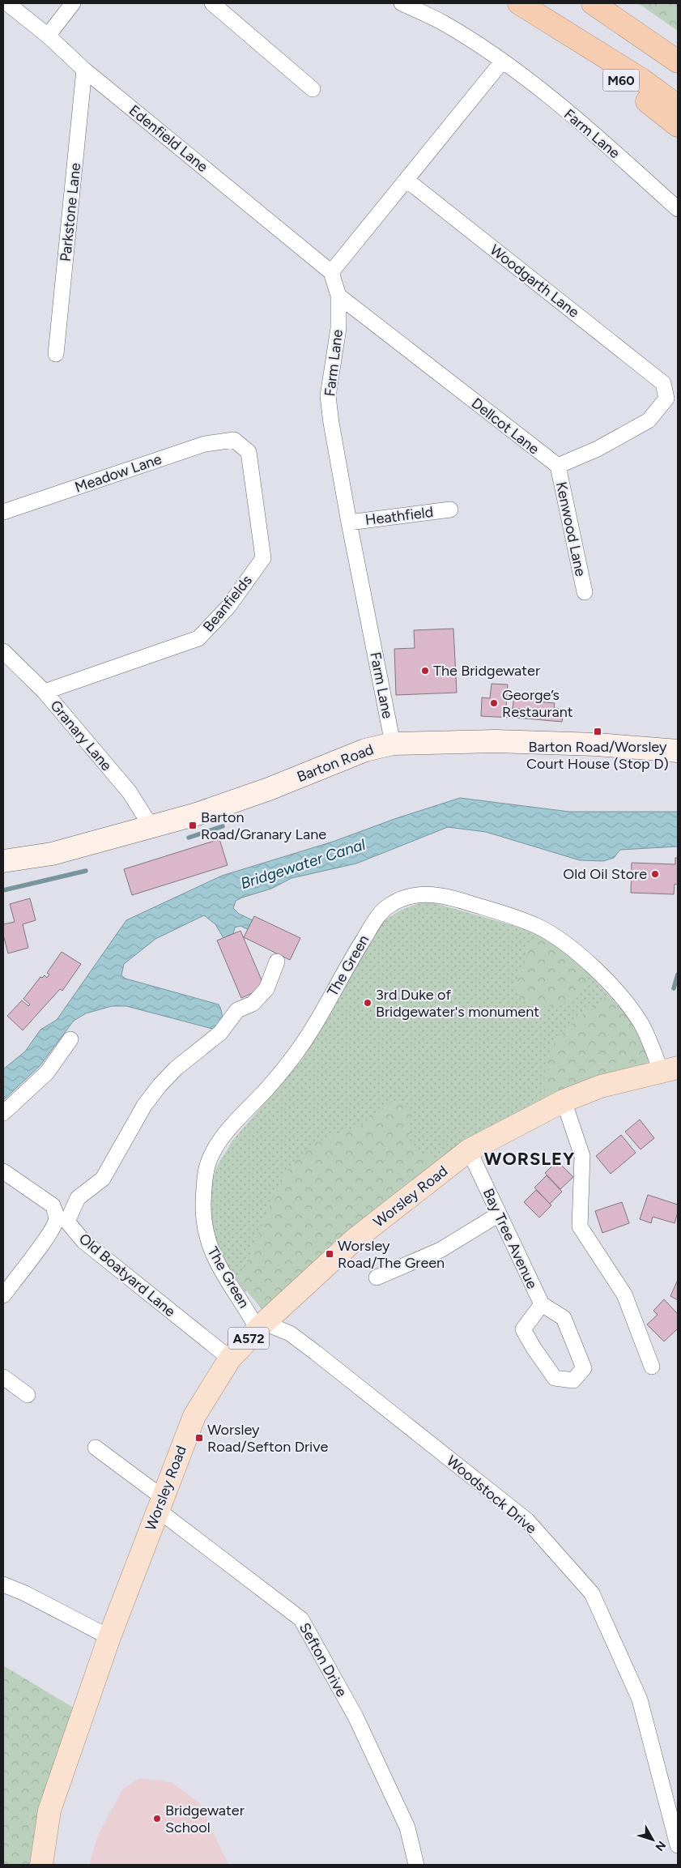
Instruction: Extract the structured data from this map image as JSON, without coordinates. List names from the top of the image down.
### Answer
{
  "streets": {
    "highway": ["M60"],
    "main road": ["Barton Road", "Worsley Road", "A572"],
    "street": [
      "Farm Lane",
      "Edenfield Lane",
      "Parkstone Lane",
      "Woodgarth Lane",
      "Dellcot Lane",
      "Meadow Lane",
      "Heathfield",
      "Kenwood Lane",
      "Beanfields",
      "Granary Lane",
      "The Green",
      "Bay Tree Avenue",
      "Old Boatyard Lane",
      "Woodstock Drive",
      "Sefton Drive"
    ]
  },
  "crossings": [
    ["Farm Lane", "Edenfield Lane"],
    ["Farm Lane", "Dellcot Lane"],
    ["Farm Lane", "Heathfield"],
    ["Farm Lane", "Barton Road"],
    ["Edenfield Lane", "Parkstone Lane"],
    ["Woodgarth Lane", "Dellcot Lane"],
    ["Woodgarth Lane", "Kenwood Lane"],
    ["Dellcot Lane", "Kenwood Lane"],
    ["Meadow Lane", "Beanfields"],
    ["Beanfields", "Granary Lane"],
    ["Granary Lane", "Barton Road"],
    ["The Green", "Worsley Road"],
    ["The Green", "Woodstock Drive"],
    ["Worsley Road", "Bay Tree Avenue"],
    ["Worsley Road", "Old Boatyard Lane"],
    ["Worsley Road", "Woodstock Drive"],
    ["Worsley Road", "Sefton Drive"]
  ],
  "districts": ["WORSLEY"],
  "water": ["Bridgewater Canal"],
  "places": {
    "other": [
      "The Bridgewater",
      "George’s Restaurant",
      "Old Oil Store",
      "3rd Duke of Bridgewater's monument",
      "Bridgewater School"
    ],
    "transit": [
      "Barton Road/Worsley Court House (Stop D)",
      "Barton Road/Granary Lane",
      "Worsley Road/The Green",
      "Worsley Road/Sefton Drive"
    ]
  },
  "north": "bottom right"
}
